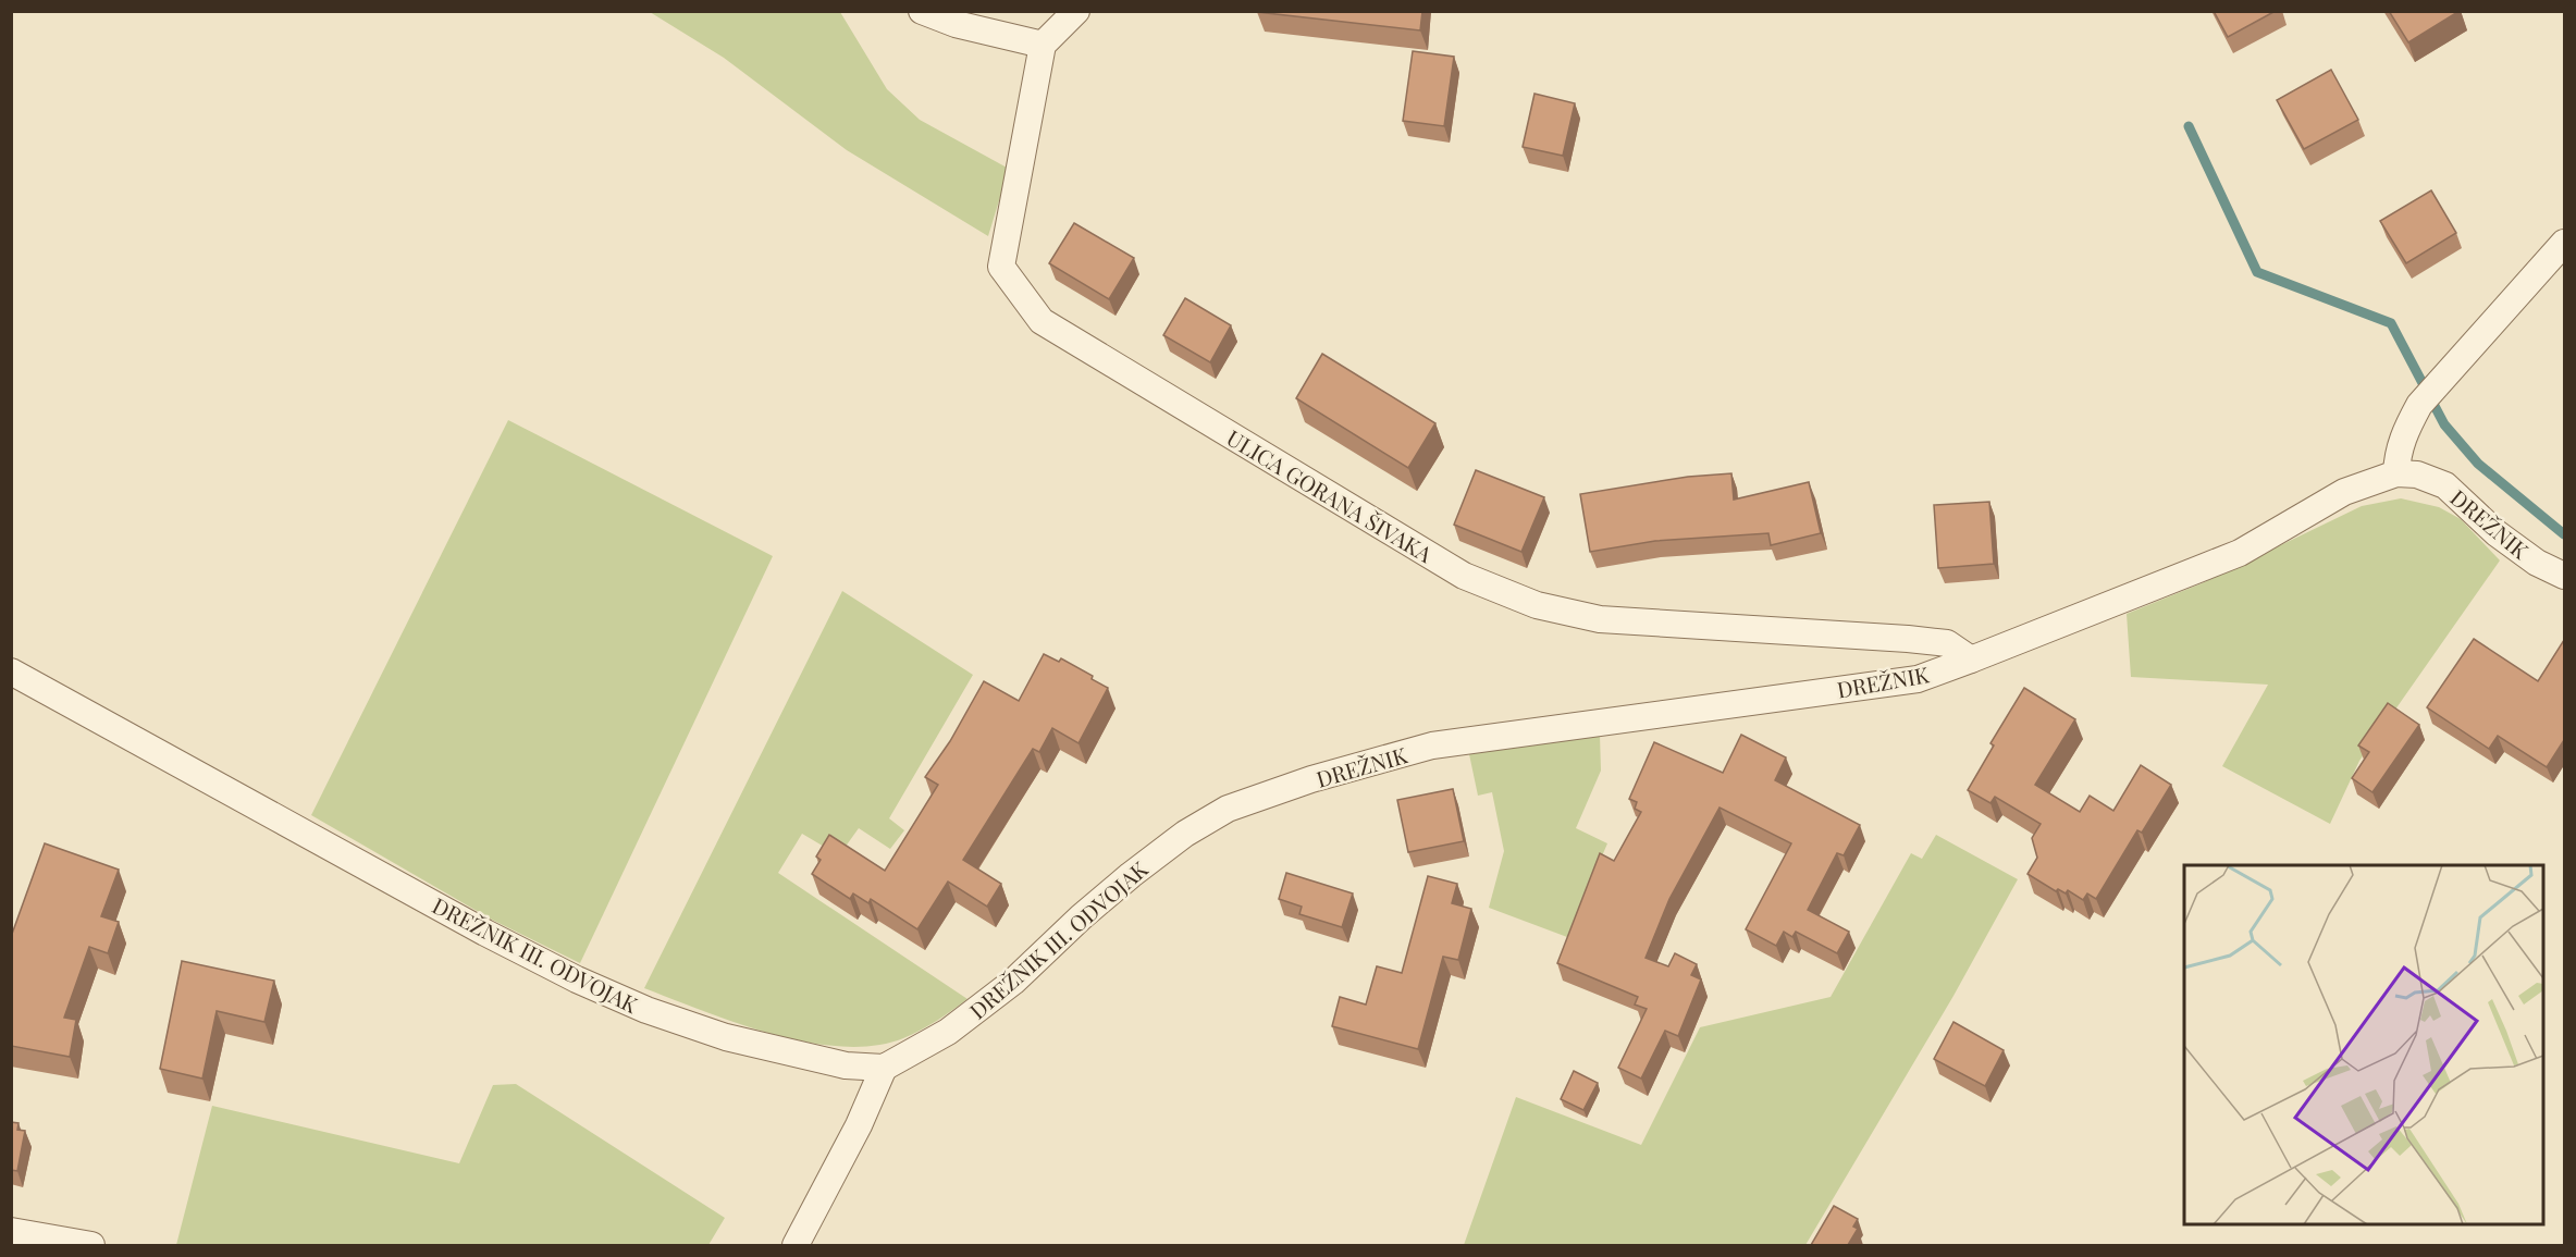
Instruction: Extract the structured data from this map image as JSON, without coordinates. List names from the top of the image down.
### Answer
{
  "streets": {
    "street": ["ULICA GORANA ŠIVAKA", "DREŽNIK", "DREŽNIK III. ODVOJAK"]
  },
  "crossings": [
    ["ULICA GORANA ŠIVAKA", "DREŽNIK"],
    ["DREŽNIK", "DREŽNIK III. ODVOJAK"]
  ]
}
